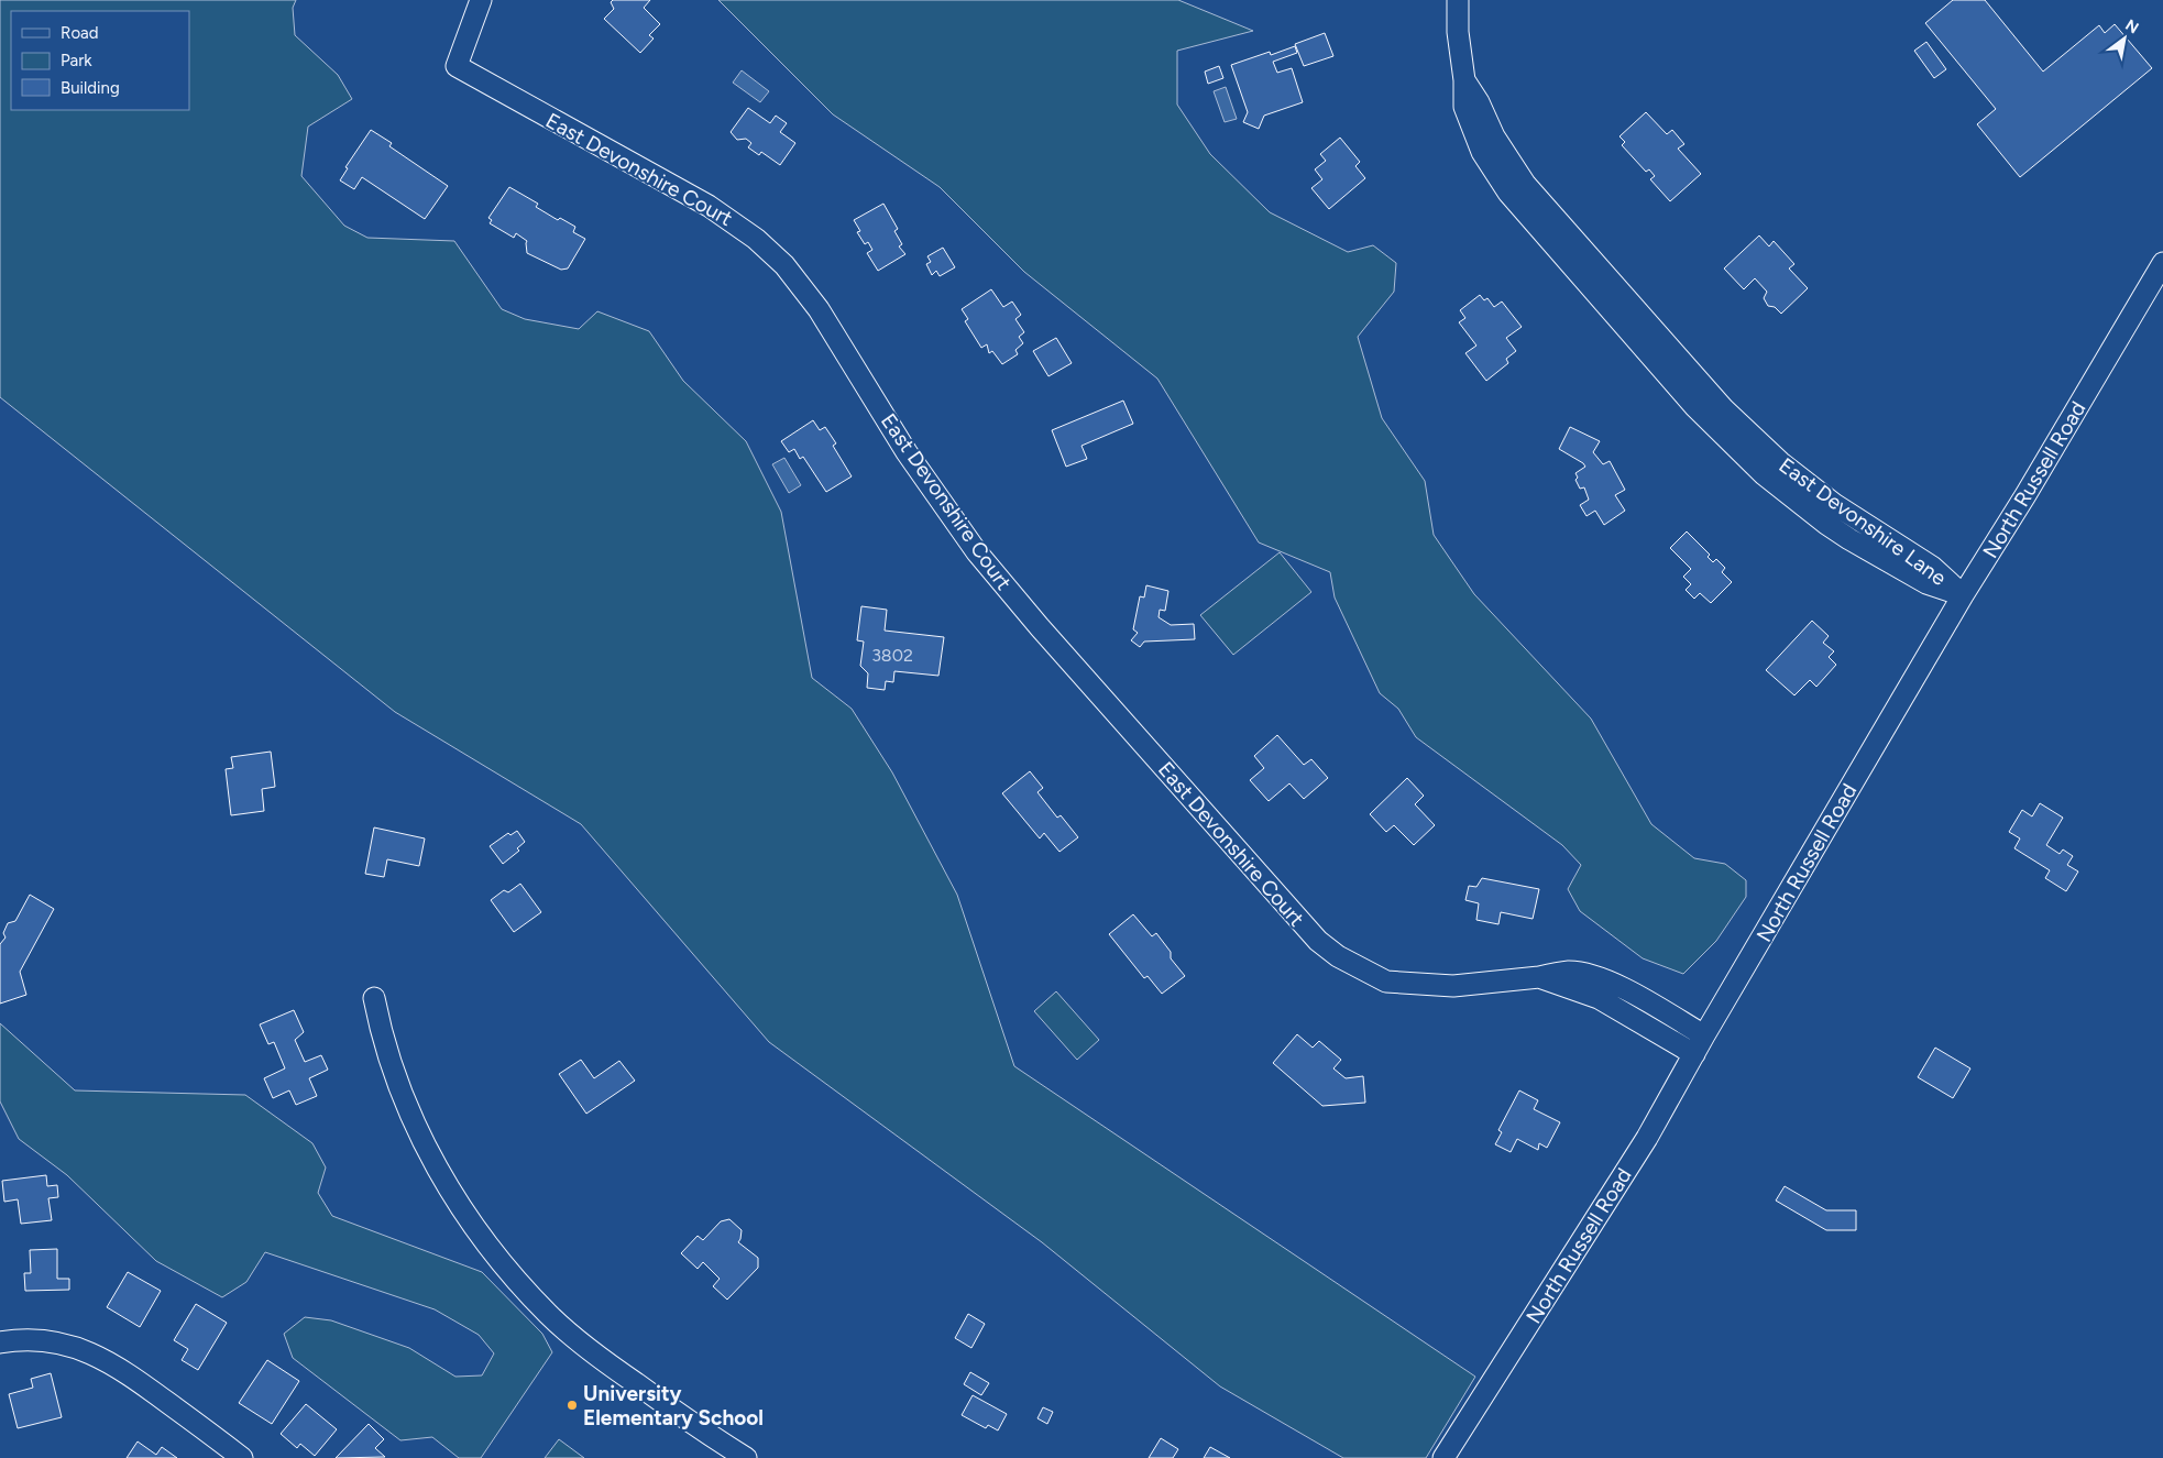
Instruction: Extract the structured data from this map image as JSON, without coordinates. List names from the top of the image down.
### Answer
{
  "streets": {
    "street": ["East Devonshire Court", "North Russell Road", "East Devonshire Lane"]
  },
  "crossings": [
    ["East Devonshire Court", "North Russell Road"],
    ["North Russell Road", "East Devonshire Lane"]
  ],
  "places": ["University Elementary School"],
  "house_numbers": ["3802"],
  "legend": ["Road", "Park", "Building"],
  "north": "top right"
}
